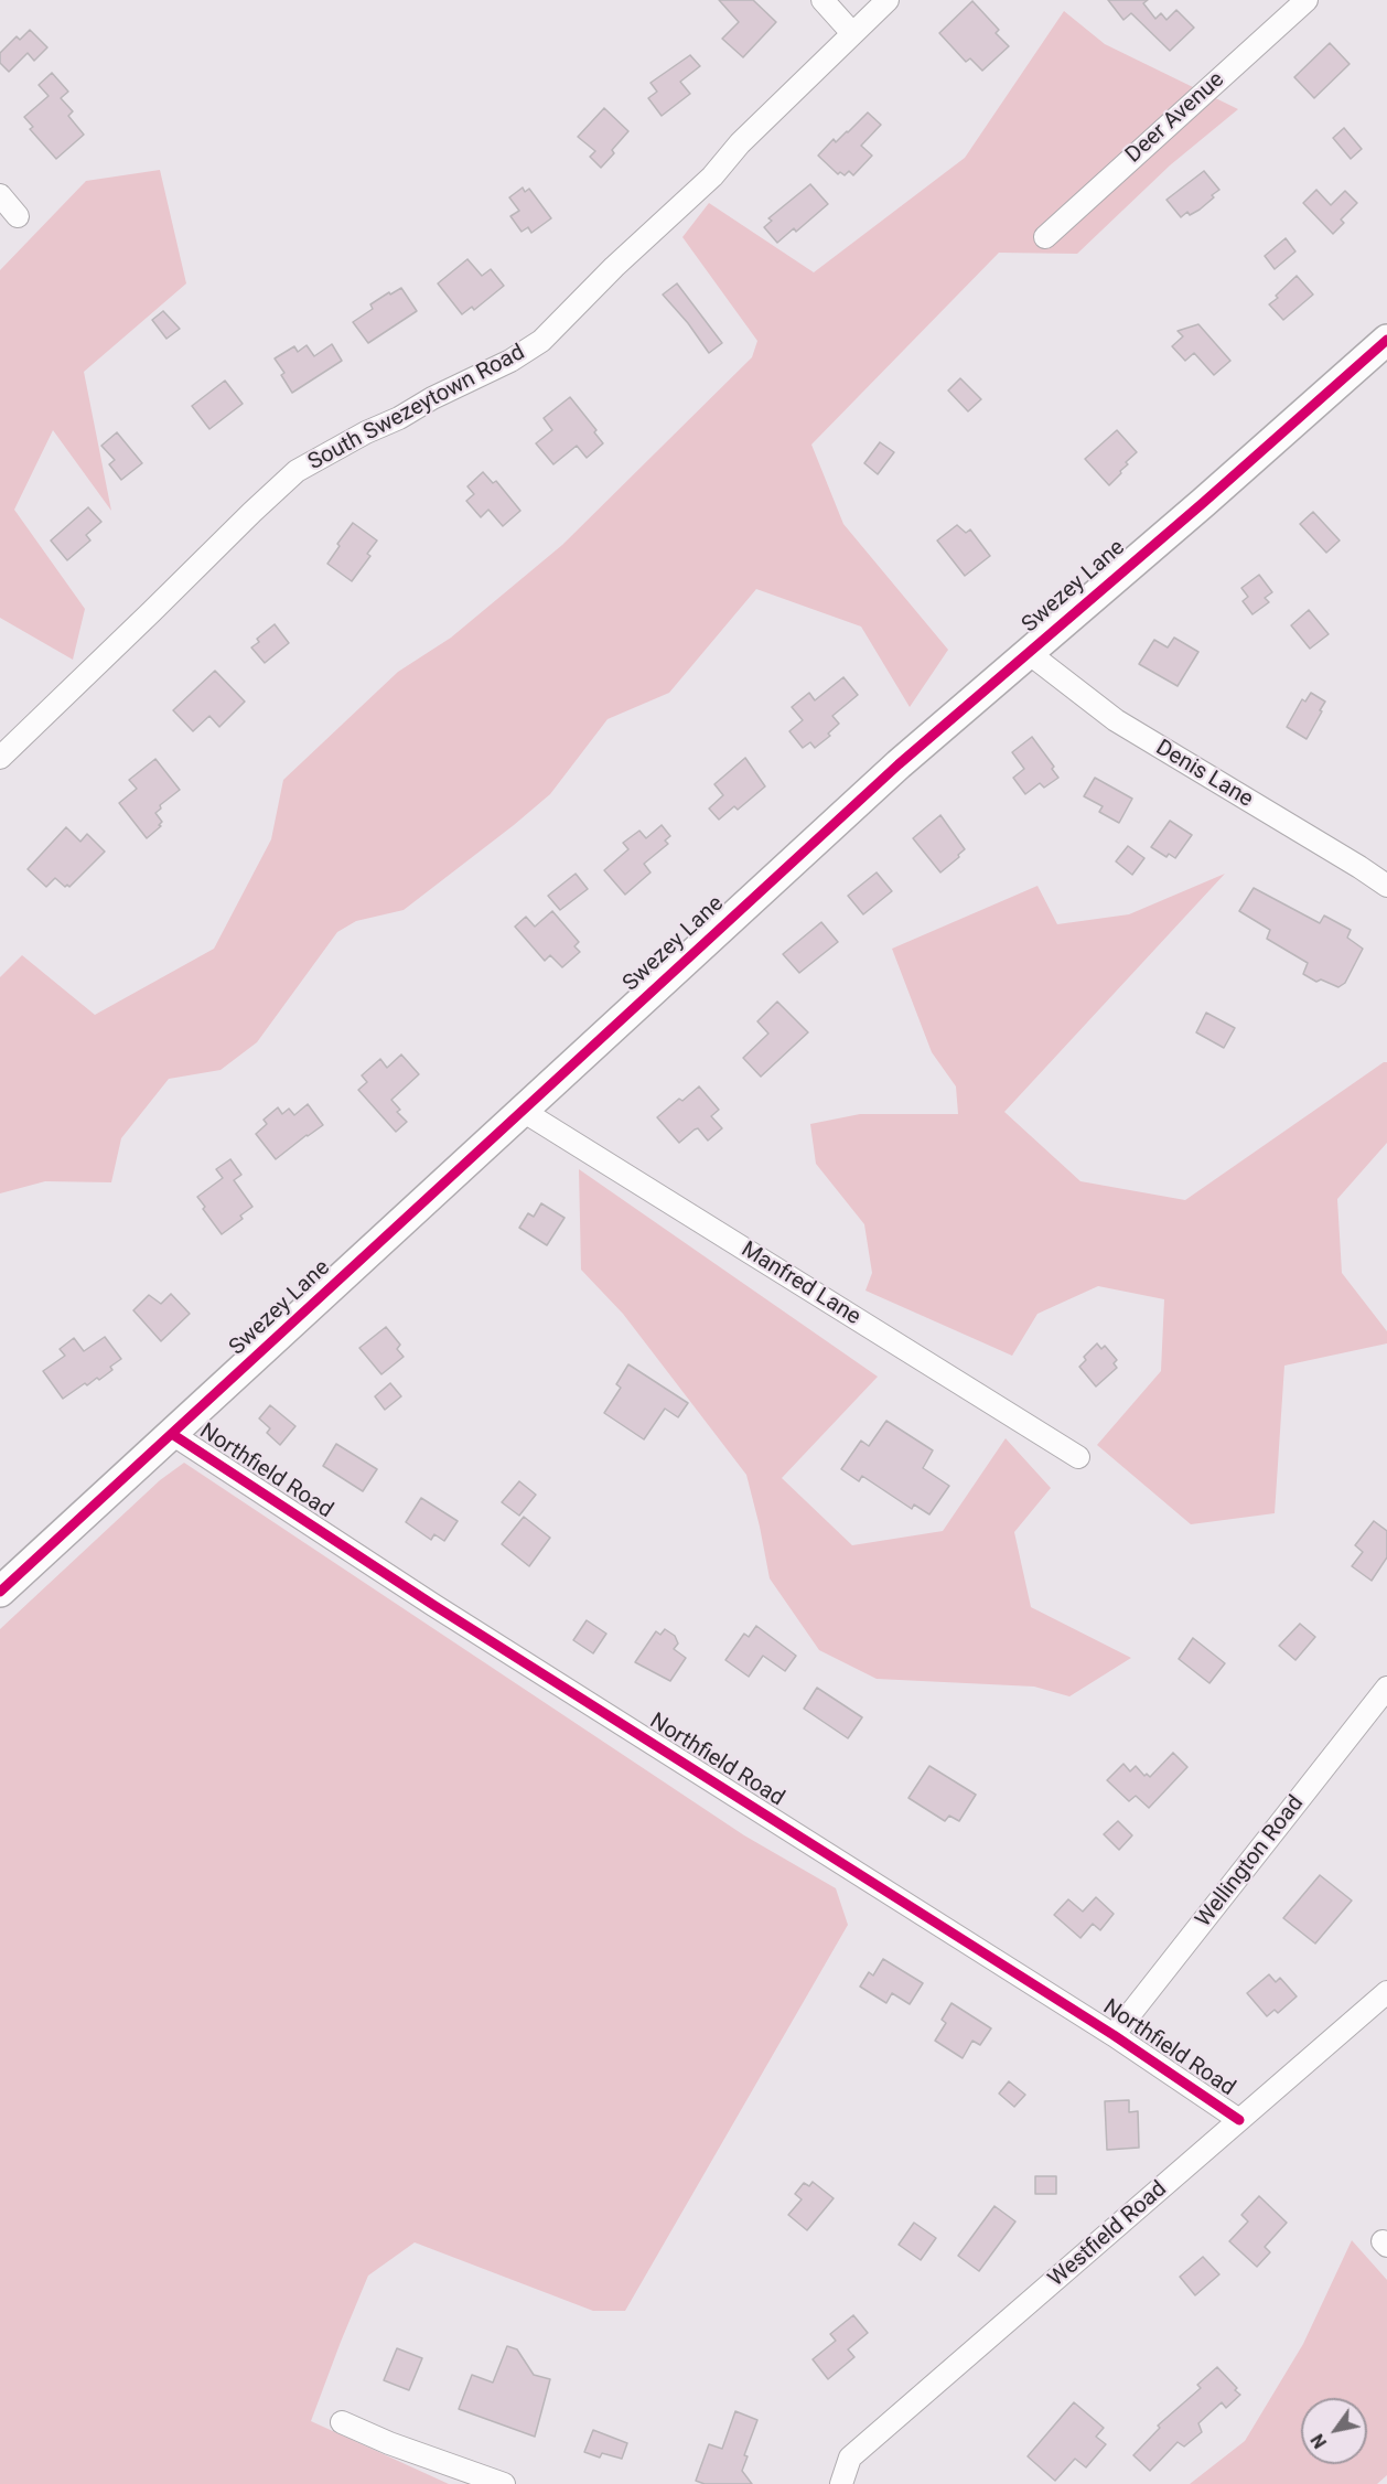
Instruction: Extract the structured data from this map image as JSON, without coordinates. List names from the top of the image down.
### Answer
{
  "streets": {
    "street": [
      "Deer Avenue",
      "South Swezeytown Road",
      "Swezey Lane",
      "Denis Lane",
      "Manfred Lane",
      "Northfield Road",
      "Wellington Road",
      "Westfield Road"
    ]
  },
  "crossings": [
    ["Swezey Lane", "Denis Lane"],
    ["Swezey Lane", "Manfred Lane"],
    ["Swezey Lane", "Northfield Road"],
    ["Northfield Road", "Wellington Road"],
    ["Northfield Road", "Westfield Road"]
  ],
  "north": "bottom left"
}
